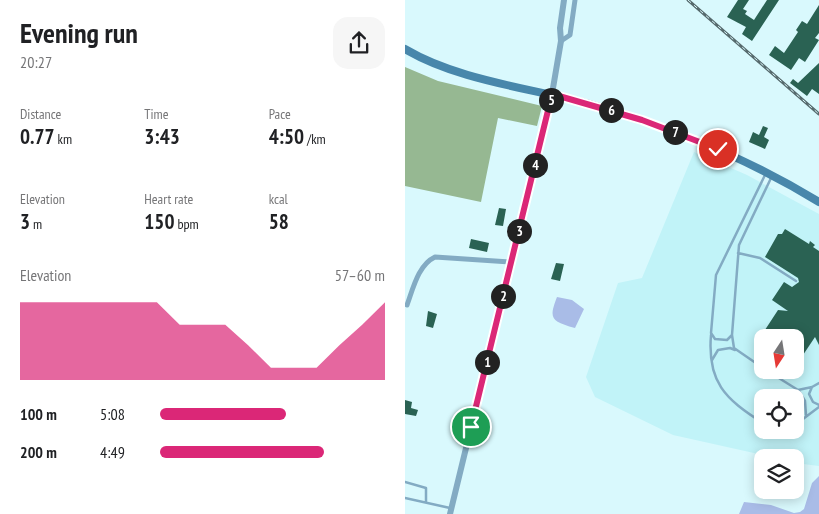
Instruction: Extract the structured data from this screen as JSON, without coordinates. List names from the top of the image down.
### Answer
{
  "north": "bottom",
  "page": {
    "heading": ["Evening run", "20:27"],
    "stats": [
      ["Distance", "0.77 km"],
      ["Time", "3:43"],
      ["Pace", "4:50 /km"],
      ["Elevation", "3 m"],
      ["Heart rate", "150 bpm"],
      ["kcal", "58"]
    ],
    "pins": [
      "5",
      "6",
      "7",
      "4",
      "3",
      "2",
      "1"
    ],
    "chart": ["Elevation", "57–60 m"],
    "list": [
      {
        "name": "100 m",
        "note": "5:08"
      },
      {
        "name": "200 m",
        "note": "4:49"
      }
    ]
  }
}
